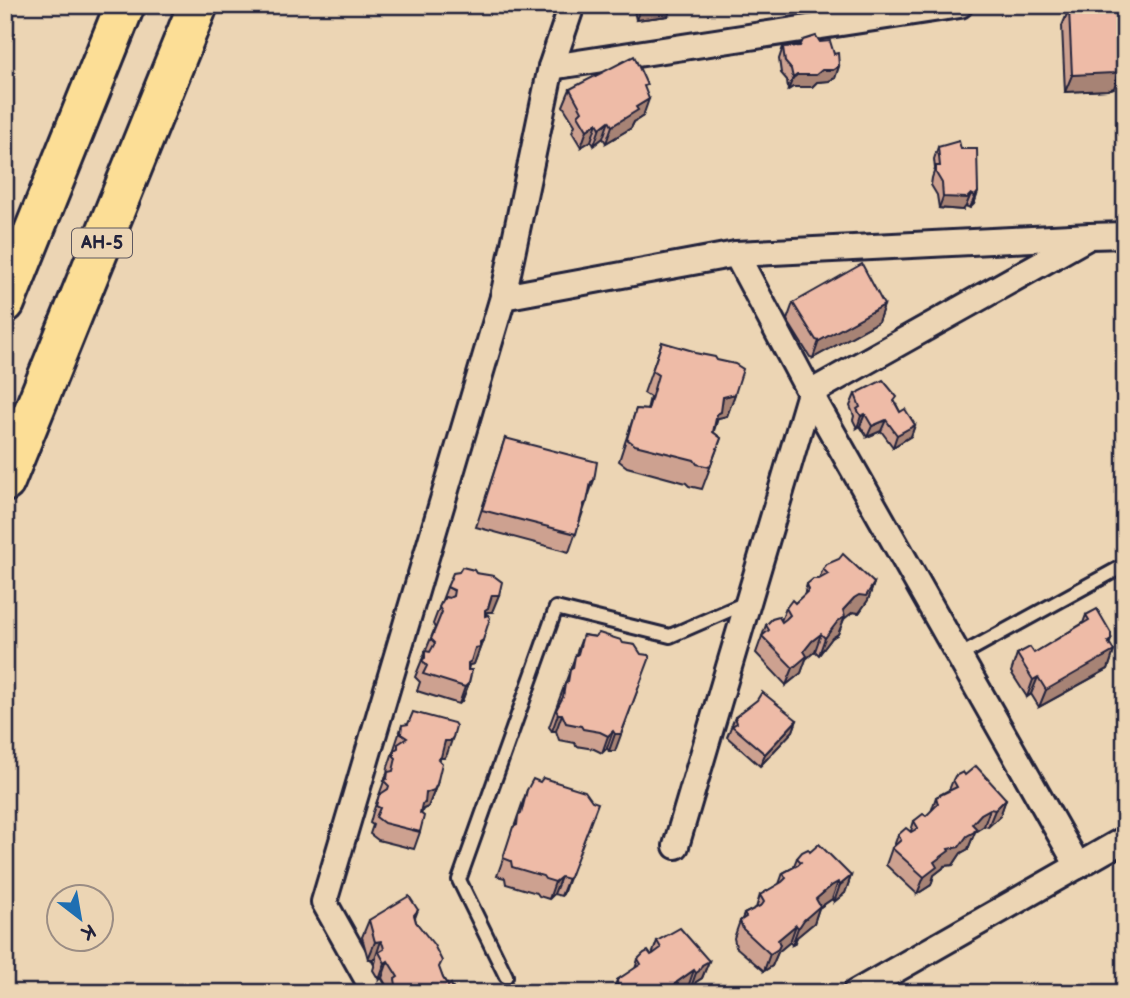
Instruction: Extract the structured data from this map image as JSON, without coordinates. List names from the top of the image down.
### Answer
{
  "streets": {
    "highway": ["AH-5"]
  },
  "north": "bottom right"
}
